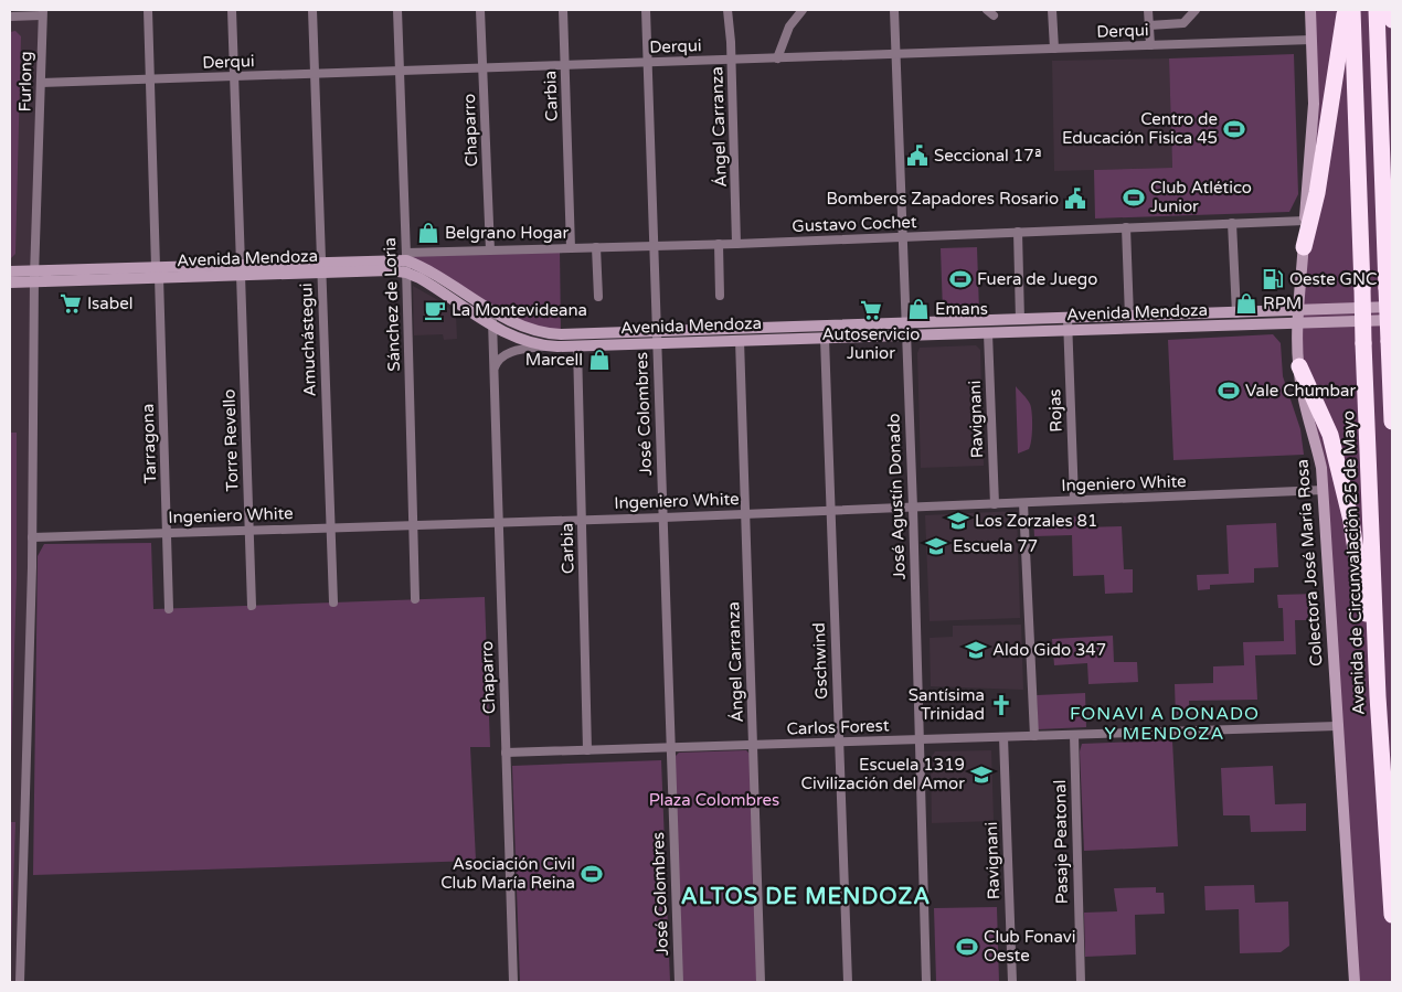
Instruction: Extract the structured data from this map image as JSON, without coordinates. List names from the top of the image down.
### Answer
{
  "streets": {
    "highway": ["Avenida de Circunvalación 25 de Mayo"],
    "main road": ["Avenida Mendoza", "Colectora José María Rosa"],
    "street": [
      "Derqui",
      "Furlong",
      "Carbia",
      "Ángel Carranza",
      "Chaparro",
      "Gustavo Cochet",
      "Sánchez de Loria",
      "Amuchástegui",
      "Rojas",
      "José Colombres",
      "Ravignani",
      "Torre Revello",
      "Tarragona",
      "Ingeniero White",
      "José Agustín Donado",
      "Gschwind",
      "Carlos Forest",
      "Pasaje Peatonal"
    ]
  },
  "crossings": [
    ["Derqui", "Furlong"],
    ["Derqui", "Carbia"],
    ["Derqui", "Ángel Carranza"],
    ["Derqui", "Chaparro"],
    ["Derqui", "Sánchez de Loria"],
    ["Derqui", "Amuchástegui"],
    ["Derqui", "José Colombres"],
    ["Derqui", "Torre Revello"],
    ["Derqui", "Tarragona"],
    ["Derqui", "José Agustín Donado"],
    ["Derqui", "Colectora José María Rosa"],
    ["Furlong", "Avenida Mendoza"],
    ["Furlong", "Ingeniero White"],
    ["Carbia", "Gustavo Cochet"],
    ["Carbia", "Avenida Mendoza"],
    ["Carbia", "Ingeniero White"],
    ["Carbia", "Carlos Forest"],
    ["Ángel Carranza", "Gustavo Cochet"],
    ["Ángel Carranza", "Avenida Mendoza"],
    ["Ángel Carranza", "Ingeniero White"],
    ["Ángel Carranza", "Carlos Forest"],
    ["Chaparro", "Gustavo Cochet"],
    ["Chaparro", "Avenida Mendoza"],
    ["Chaparro", "Ingeniero White"],
    ["Chaparro", "Carlos Forest"],
    ["Gustavo Cochet", "Avenida Mendoza"],
    ["Gustavo Cochet", "Sánchez de Loria"],
    ["Gustavo Cochet", "José Colombres"],
    ["Gustavo Cochet", "José Agustín Donado"],
    ["Gustavo Cochet", "Colectora José María Rosa"],
    ["Avenida Mendoza", "Sánchez de Loria"],
    ["Avenida Mendoza", "Amuchástegui"],
    ["Avenida Mendoza", "Rojas"],
    ["Avenida Mendoza", "José Colombres"],
    ["Avenida Mendoza", "Ravignani"],
    ["Avenida Mendoza", "Torre Revello"],
    ["Avenida Mendoza", "Tarragona"],
    ["Avenida Mendoza", "José Agustín Donado"],
    ["Avenida Mendoza", "Colectora José María Rosa"],
    ["Avenida Mendoza", "Gschwind"],
    ["Sánchez de Loria", "Ingeniero White"],
    ["Amuchástegui", "Ingeniero White"],
    ["Rojas", "Ingeniero White"],
    ["José Colombres", "Ingeniero White"],
    ["José Colombres", "Carlos Forest"],
    ["Ravignani", "Ingeniero White"],
    ["Ravignani", "Carlos Forest"],
    ["Torre Revello", "Ingeniero White"],
    ["Tarragona", "Ingeniero White"],
    ["Ingeniero White", "José Agustín Donado"],
    ["Ingeniero White", "Colectora José María Rosa"],
    ["Ingeniero White", "Gschwind"],
    ["José Agustín Donado", "Carlos Forest"],
    ["Colectora José María Rosa", "Carlos Forest"],
    ["Gschwind", "Carlos Forest"],
    ["Carlos Forest", "Pasaje Peatonal"]
  ],
  "districts": ["FONAVI A DONADO Y MENDOZA", "ALTOS DE MENDOZA"],
  "parks": ["Plaza Colombres"],
  "places": {
    "sports": [
      "Centro de Educación Fisica 45",
      "Club Atlético Junior",
      "Fuera de Juego",
      "Vale Chumbar",
      "Asociación Civil Club María Reina",
      "Club Fonavi Oeste"
    ],
    "public building": ["Seccional 17ª", "Bomberos Zapadores Rosario"],
    "shop": [
      "Belgrano Hogar",
      "RPM",
      "Emans",
      "Marcell"
    ],
    "fuel station": ["Oeste GNC"],
    "supermarket": ["Isabel", "Autoservicio Junior"],
    "cafe": ["La Montevideana"],
    "school or university": [
      "Los Zorzales 81",
      "Escuela 77",
      "Aldo Gido 347",
      "Escuela 1319 Civilización del Amor"
    ],
    "church": ["Santísima Trinidad"]
  }
}
